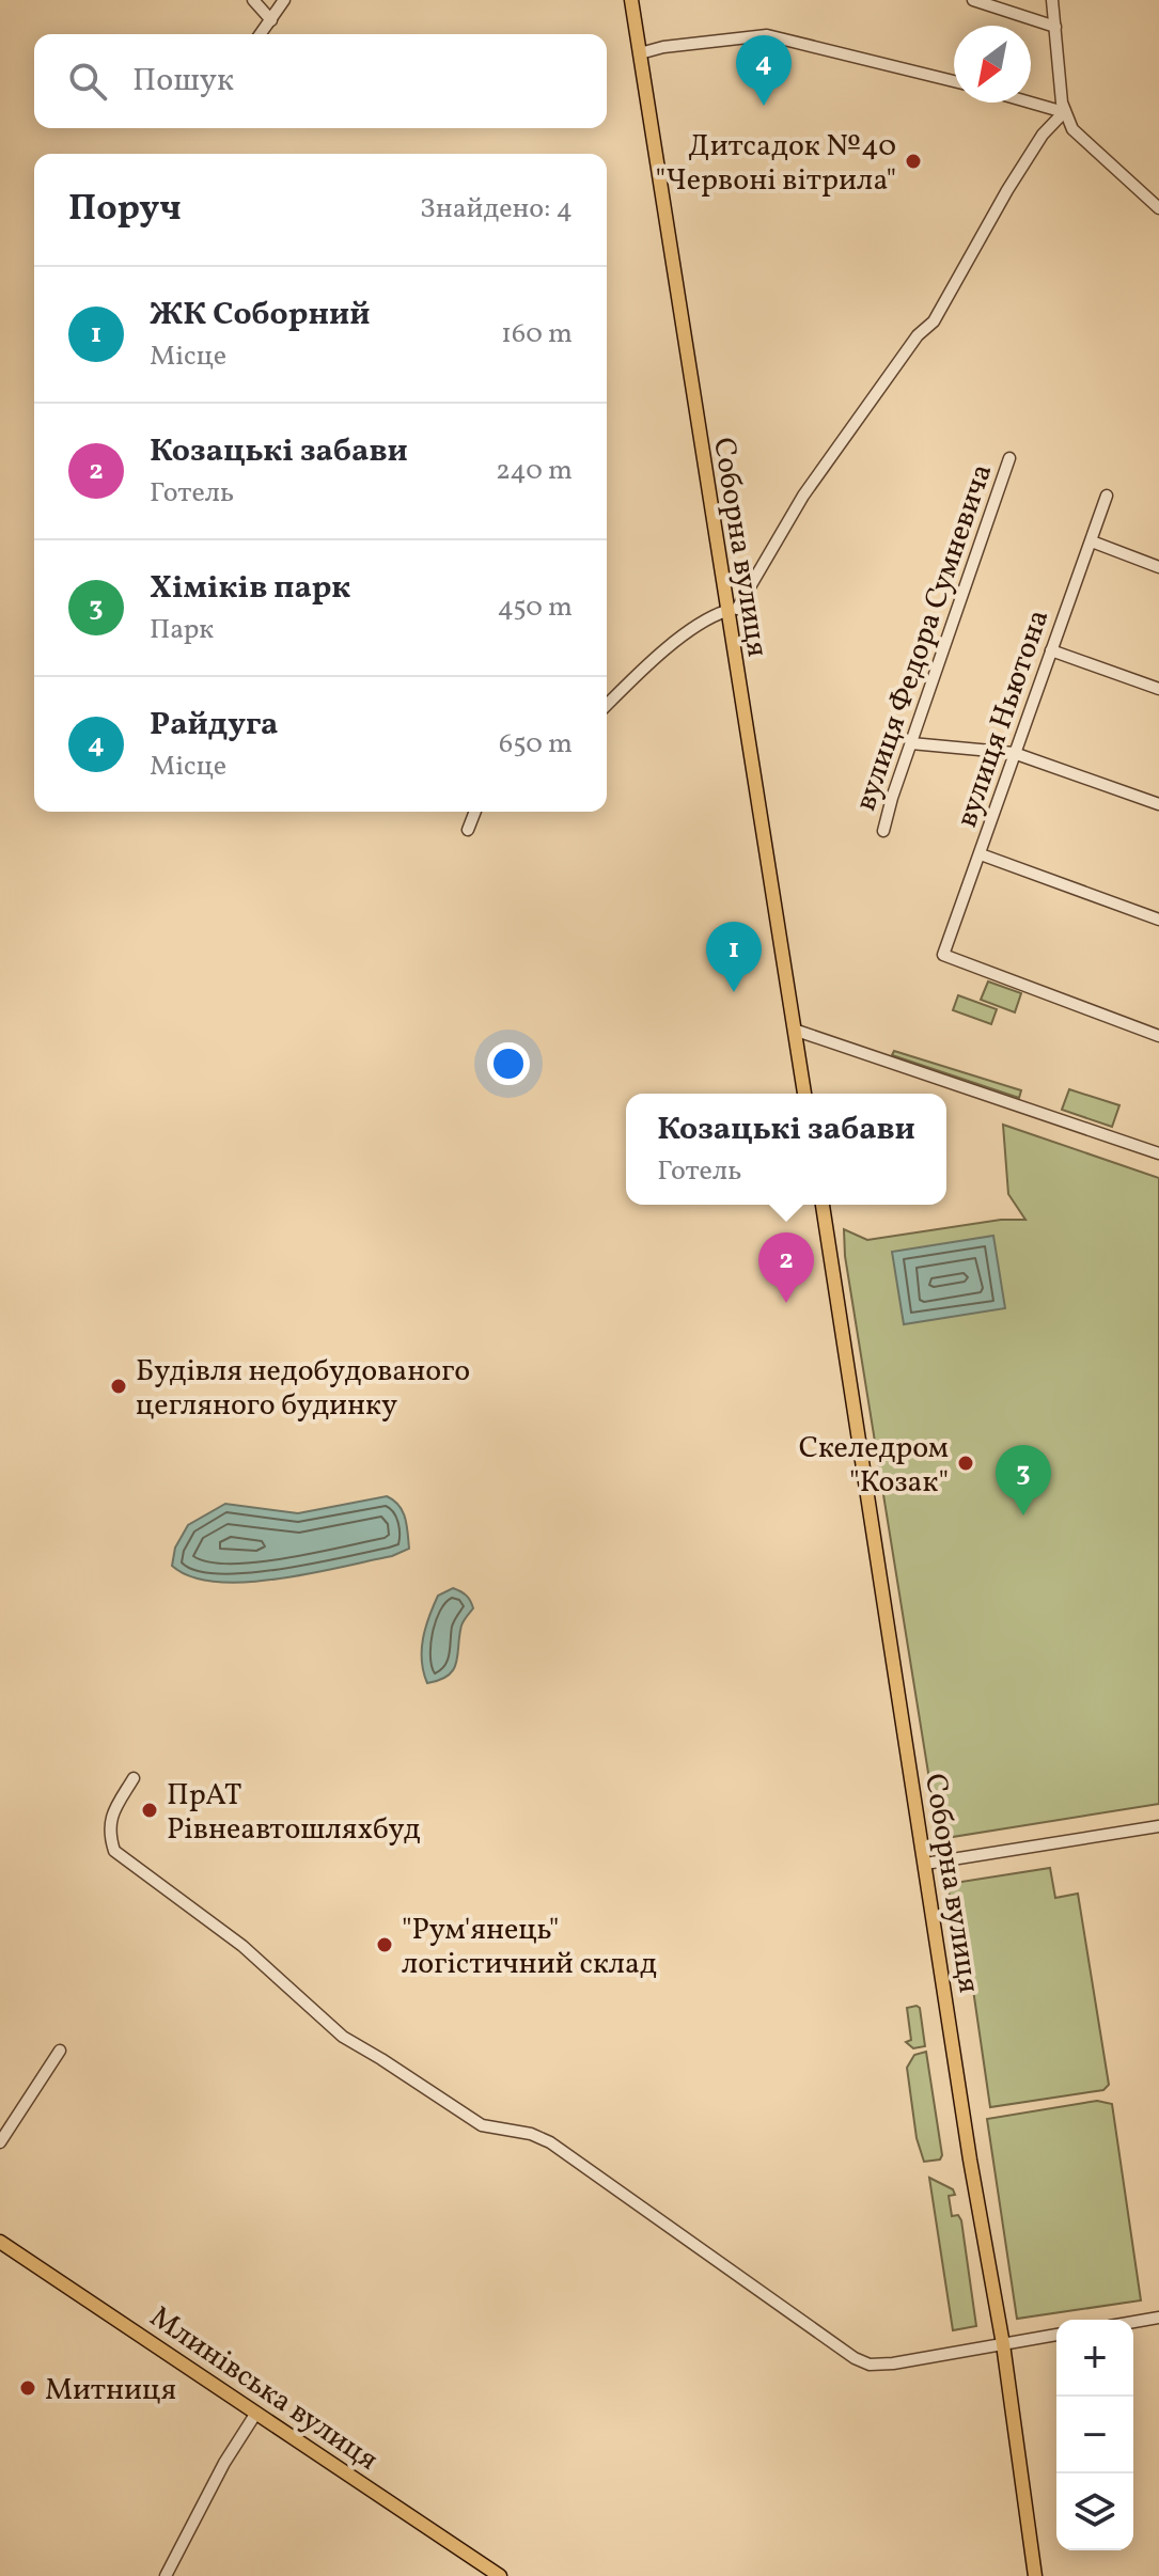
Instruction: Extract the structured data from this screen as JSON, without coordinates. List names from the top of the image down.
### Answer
{
  "streets": {
    "main road": ["Соборна вулиця", "Млинівська вулиця"],
    "street": ["вулиця Федора Сумневича", "вулиця Ньютона"]
  },
  "places": [
    "Дитсадок №40 \"Червоні вітрила\"",
    "Будівля недобудованого цегляного будинку",
    "Скеледром \"Козак\"",
    "ПрАТ Рівнеавтошляхбуд",
    "\"Рум'янець\" логістичний склад",
    "Митниця"
  ],
  "north": "bottom left",
  "page": {
    "search": "Пошук",
    "pins": [
      "4",
      "1",
      "2",
      "3"
    ],
    "heading": ["Поруч", "Знайдено: 4"],
    "list": [
      {
        "mark": "1",
        "name": "ЖК Соборний",
        "note": "Місце",
        "value": "160 m"
      },
      {
        "mark": "2",
        "name": "Козацькі забави",
        "note": "Готель",
        "value": "240 m"
      },
      {
        "mark": "3",
        "name": "Хіміків парк",
        "note": "Парк",
        "value": "450 m"
      },
      {
        "mark": "4",
        "name": "Райдуга",
        "note": "Місце",
        "value": "650 m"
      }
    ],
    "popup": ["Козацькі забави", "Готель"],
    "map_buttons": ["+", "−"]
  }
}
